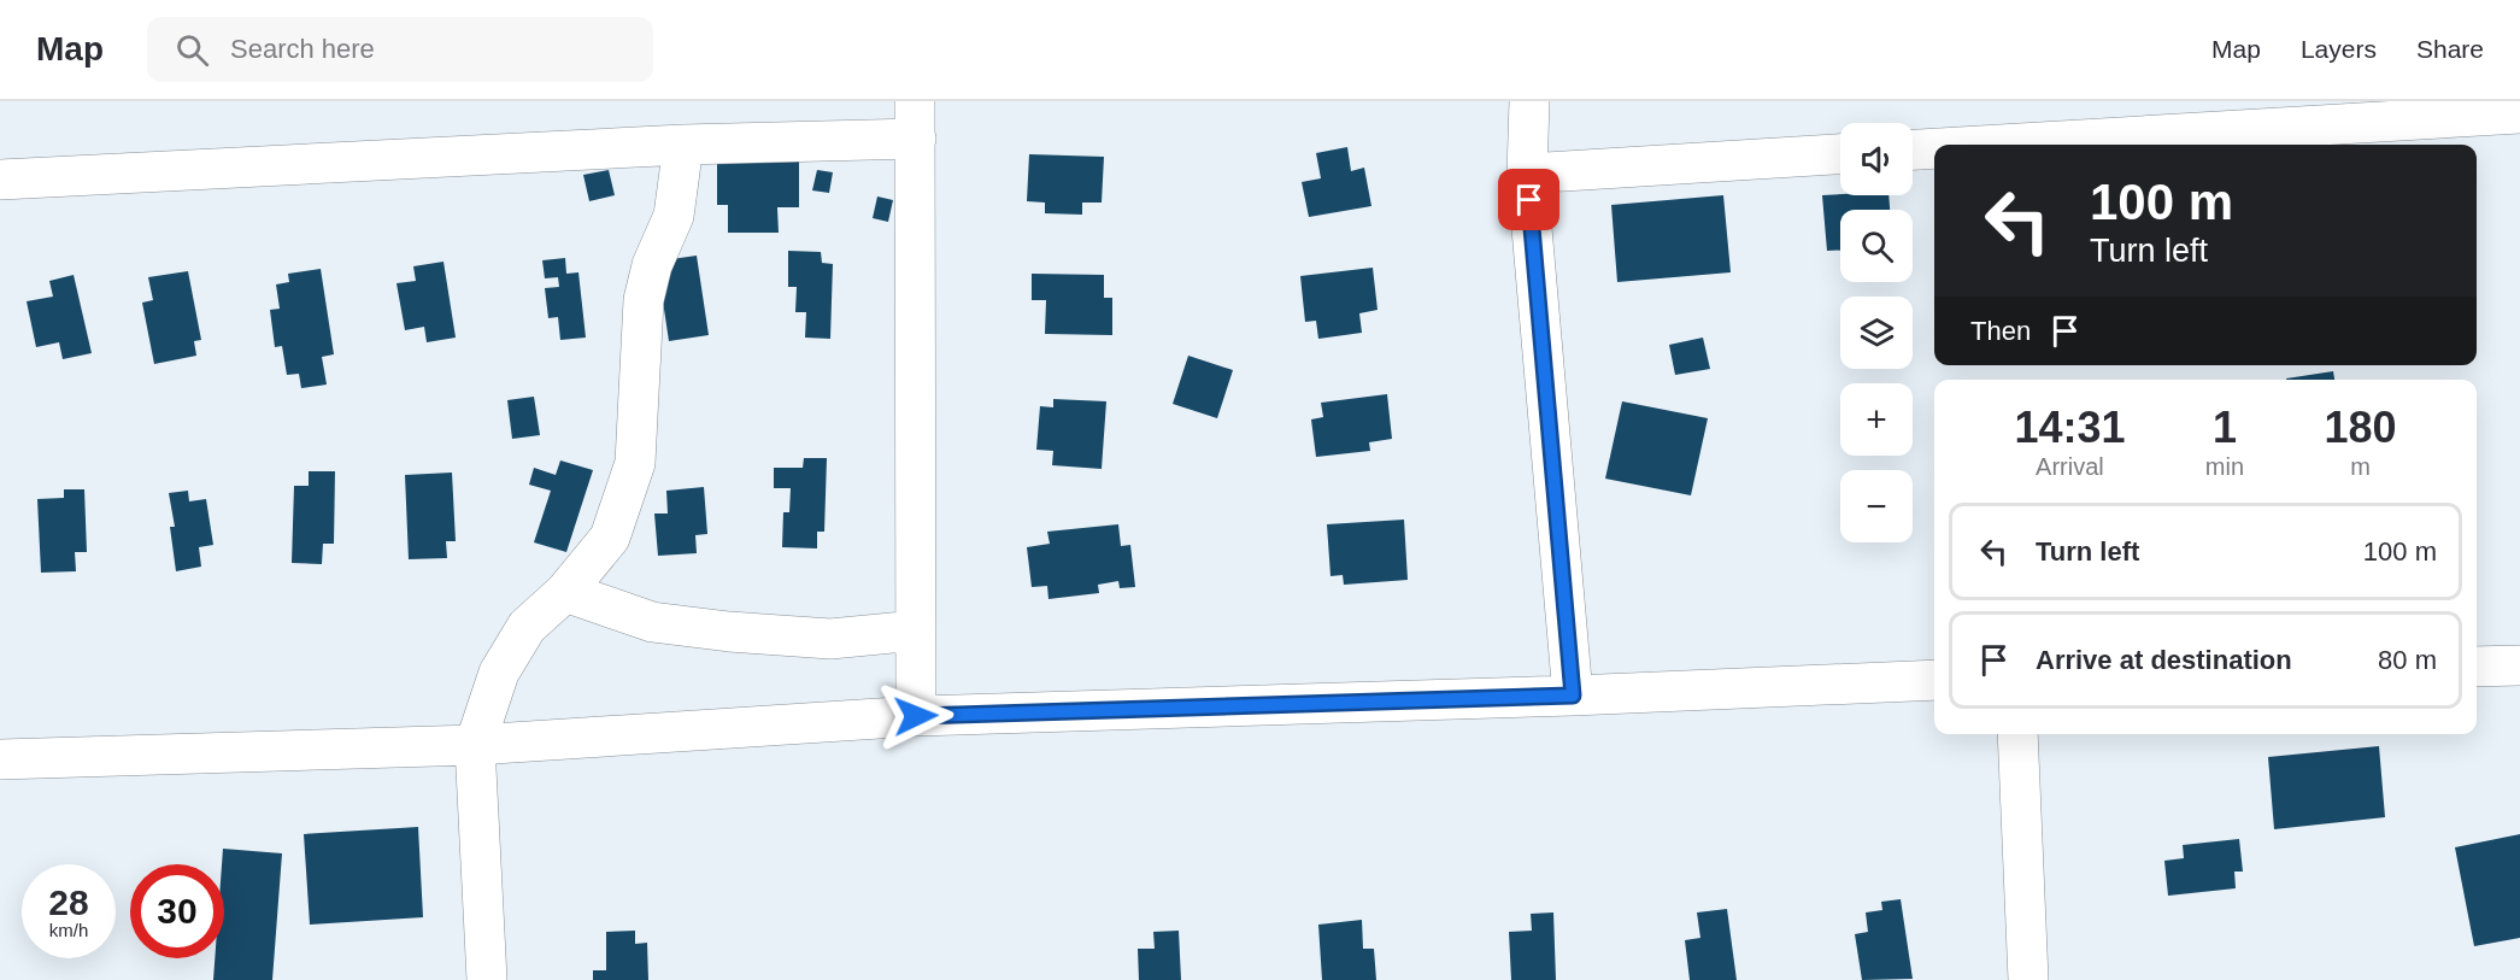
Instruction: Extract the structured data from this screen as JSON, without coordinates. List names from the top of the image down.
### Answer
{
  "page": {
    "header": "Map",
    "search": "Search here",
    "nav": ["Map", "Layers", "Share"],
    "map_buttons": ["+", "−"],
    "turn": ["100 m", "Turn left"],
    "then": "Then",
    "eta": [
      "14:31",
      "Arrival",
      "1",
      "min",
      "180",
      "m"
    ],
    "list": [
      {
        "name": "Turn left",
        "value": "100 m"
      },
      {
        "name": "Arrive at destination",
        "value": "80 m"
      }
    ],
    "speed": "28 km/h",
    "limit": "30"
  }
}
